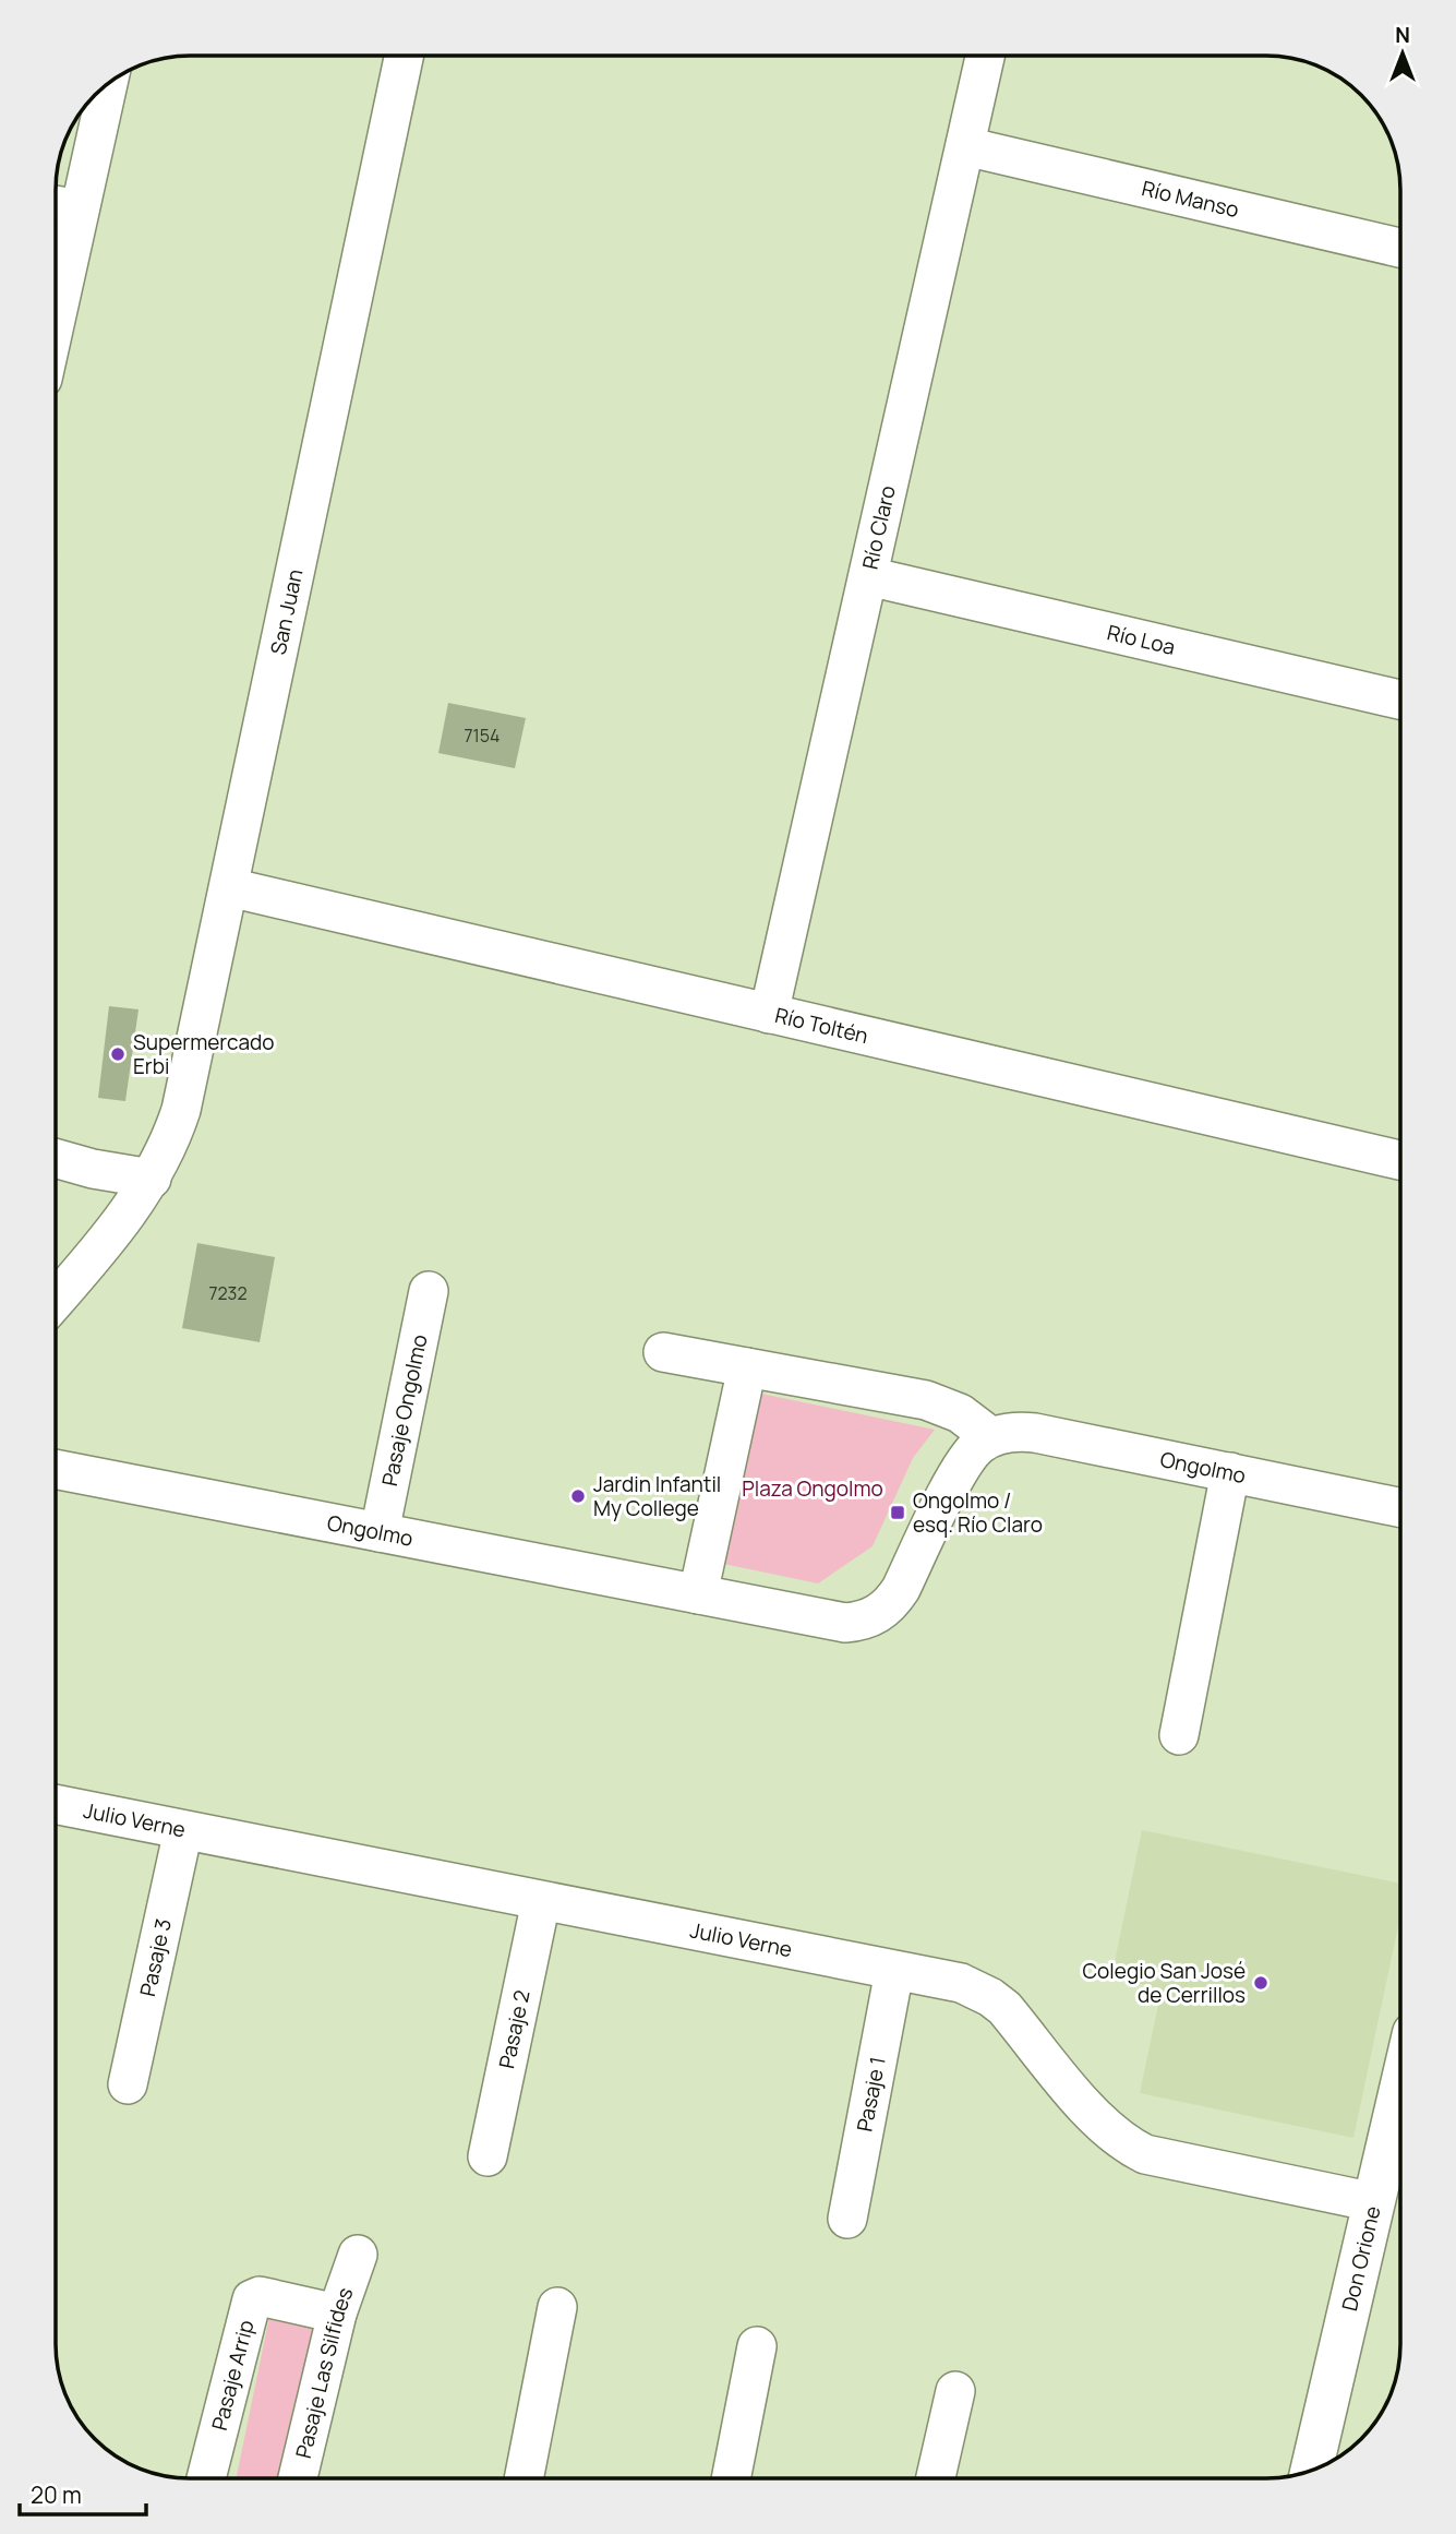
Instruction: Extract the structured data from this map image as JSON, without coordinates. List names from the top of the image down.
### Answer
{
  "streets": {
    "street": [
      "Río Manso",
      "Río Claro",
      "San Juan",
      "Río Loa",
      "Río Toltén",
      "Pasaje Ongolmo",
      "Ongolmo",
      "Julio Verne",
      "Pasaje 3",
      "Pasaje 2",
      "Pasaje 1",
      "Don Orione",
      "Pasaje Las Silfides",
      "Pasaje Arrip"
    ]
  },
  "crossings": [
    ["Río Manso", "Río Claro"],
    ["Río Claro", "Río Loa"],
    ["Río Claro", "Río Toltén"],
    ["San Juan", "Río Toltén"],
    ["Pasaje Ongolmo", "Ongolmo"],
    ["Julio Verne", "Pasaje 3"],
    ["Julio Verne", "Pasaje 2"],
    ["Julio Verne", "Pasaje 1"],
    ["Julio Verne", "Don Orione"],
    ["Pasaje Las Silfides", "Pasaje Arrip"]
  ],
  "parks": ["Plaza Ongolmo"],
  "places": {
    "other": ["Supermercado Erbi", "Jardin Infantil My College", "Colegio San José de Cerrillos"],
    "transit": ["Ongolmo / esq. Río Claro"]
  },
  "house_numbers": ["7154", "7232"],
  "scale_bar": "20 m",
  "north": "top"
}
